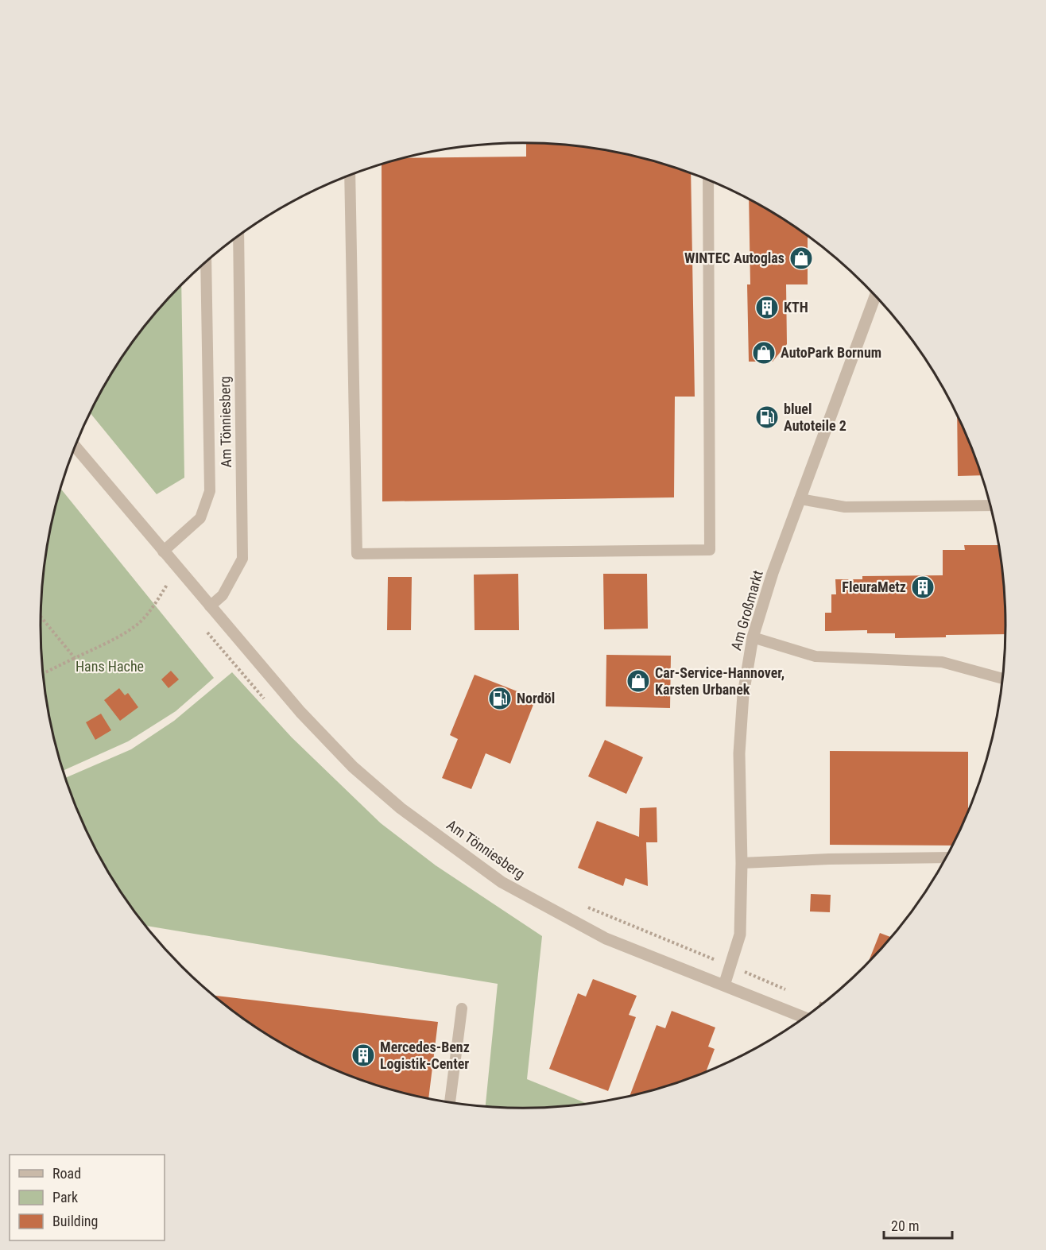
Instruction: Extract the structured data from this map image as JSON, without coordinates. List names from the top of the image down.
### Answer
{
  "streets": {
    "street": ["Am Tönniesberg", "Am Großmarkt"]
  },
  "crossings": [
    ["Am Tönniesberg", "Am Großmarkt"]
  ],
  "parks": ["Hans Hache"],
  "places": {
    "shop": ["WINTEC Autoglas", "AutoPark Bornum", "Car-Service-Hannover, Karsten Urbanek"],
    "building": ["KTH", "FleuraMetz", "Mercedes-Benz Logistik-Center"],
    "fuel station": ["bluel Autoteile 2", "Nordöl"]
  },
  "legend": ["Road", "Park", "Building"],
  "scale_bar": "20 m"
}
